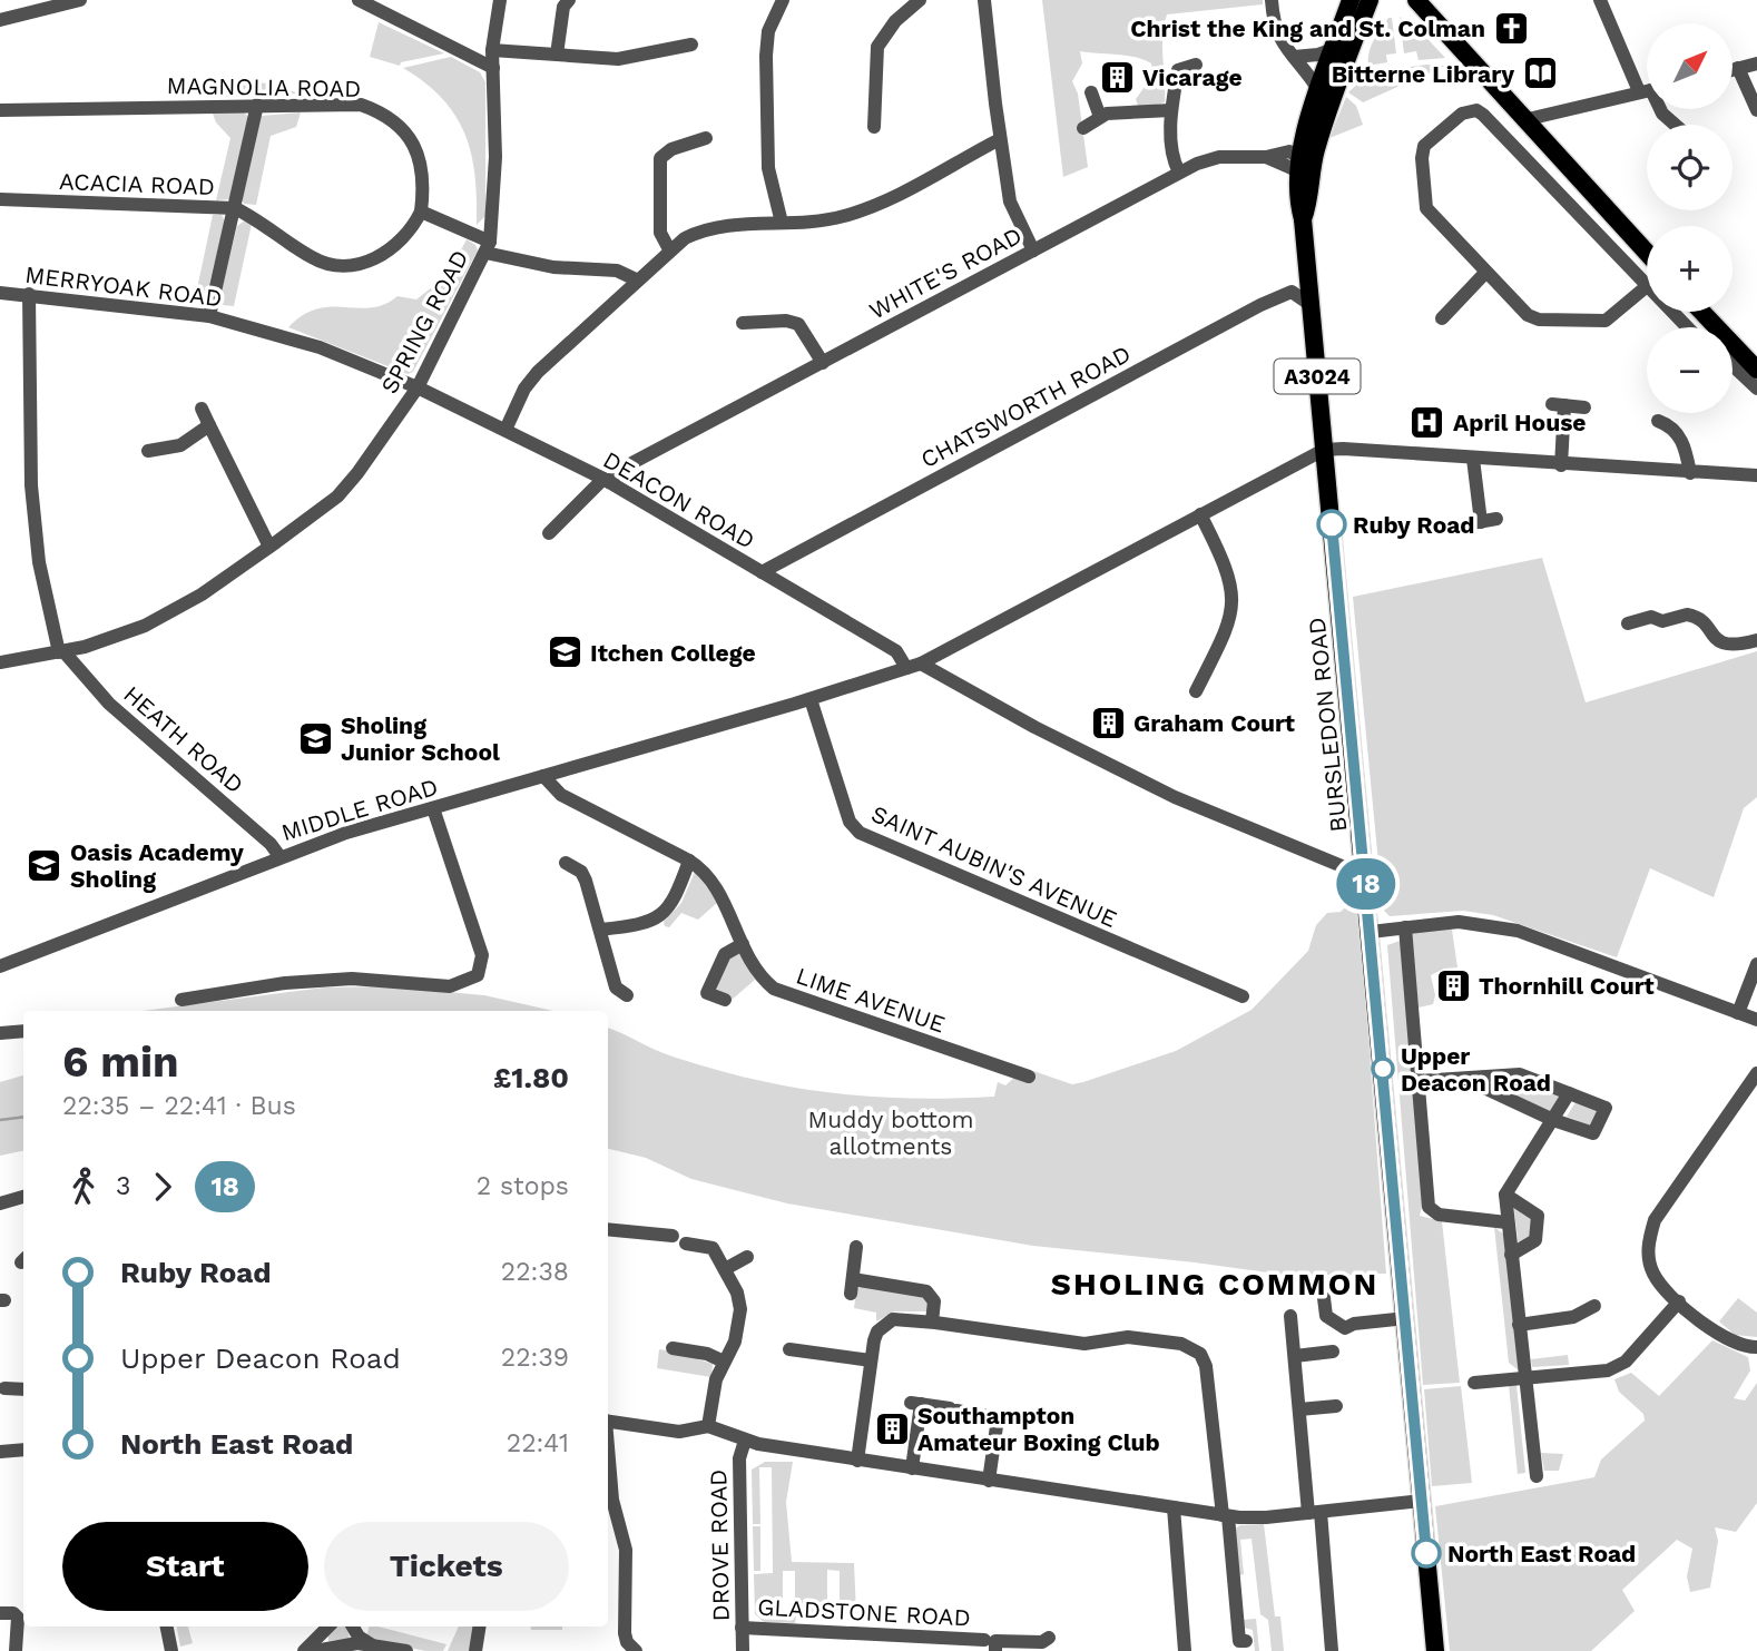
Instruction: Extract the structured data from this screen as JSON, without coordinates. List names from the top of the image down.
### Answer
{
  "streets": {
    "main road": ["A3024", "BURSLEDON ROAD"],
    "street": [
      "MAGNOLIA ROAD",
      "ACACIA ROAD",
      "WHITE'S ROAD",
      "MERRYOAK ROAD",
      "SPRING ROAD",
      "CHATSWORTH ROAD",
      "DEACON ROAD",
      "HEATH ROAD",
      "MIDDLE ROAD",
      "SAINT AUBIN'S AVENUE",
      "LIME AVENUE",
      "DROVE ROAD",
      "GLADSTONE ROAD"
    ]
  },
  "crossings": [
    ["MAGNOLIA ROAD", "ACACIA ROAD"],
    ["WHITE'S ROAD", "A3024"],
    ["WHITE'S ROAD", "DEACON ROAD"],
    ["WHITE'S ROAD", "BURSLEDON ROAD"],
    ["MERRYOAK ROAD", "SPRING ROAD"],
    ["MERRYOAK ROAD", "DEACON ROAD"],
    ["SPRING ROAD", "DEACON ROAD"],
    ["SPRING ROAD", "HEATH ROAD"],
    ["A3024", "BURSLEDON ROAD"],
    ["CHATSWORTH ROAD", "DEACON ROAD"],
    ["CHATSWORTH ROAD", "BURSLEDON ROAD"],
    ["DEACON ROAD", "BURSLEDON ROAD"],
    ["DEACON ROAD", "MIDDLE ROAD"],
    ["HEATH ROAD", "MIDDLE ROAD"],
    ["MIDDLE ROAD", "SAINT AUBIN'S AVENUE"],
    ["MIDDLE ROAD", "LIME AVENUE"],
    ["DROVE ROAD", "GLADSTONE ROAD"]
  ],
  "districts": ["SHOLING COMMON"],
  "parks": ["Muddy bottom allotments"],
  "places": {
    "church": ["Christ the King and St. Colman"],
    "library": ["Bitterne Library"],
    "building": [
      "Vicarage",
      "Graham Court",
      "Thornhill Court",
      "Southampton Amateur Boxing Club"
    ],
    "hospital": ["April House"],
    "other": ["Ruby Road", "Upper Deacon Road", "North East Road"],
    "school or university": ["Itchen College", "Sholing Junior School", "Oasis Academy Sholing"]
  },
  "lines": ["bus line 18"],
  "north": "top right",
  "page": {
    "on_map": "18",
    "map_buttons": ["+", "−"],
    "heading": ["6 min", "22:35 – 22:41 · Bus", "£1.80"],
    "legs": ["3", "18", "2 stops"],
    "list": [
      {
        "name": "Ruby Road",
        "value": "22:38"
      },
      {
        "name": "Upper Deacon Road",
        "value": "22:39"
      },
      {
        "name": "North East Road",
        "value": "22:41"
      }
    ],
    "buttons": ["Start", "Tickets"]
  }
}
